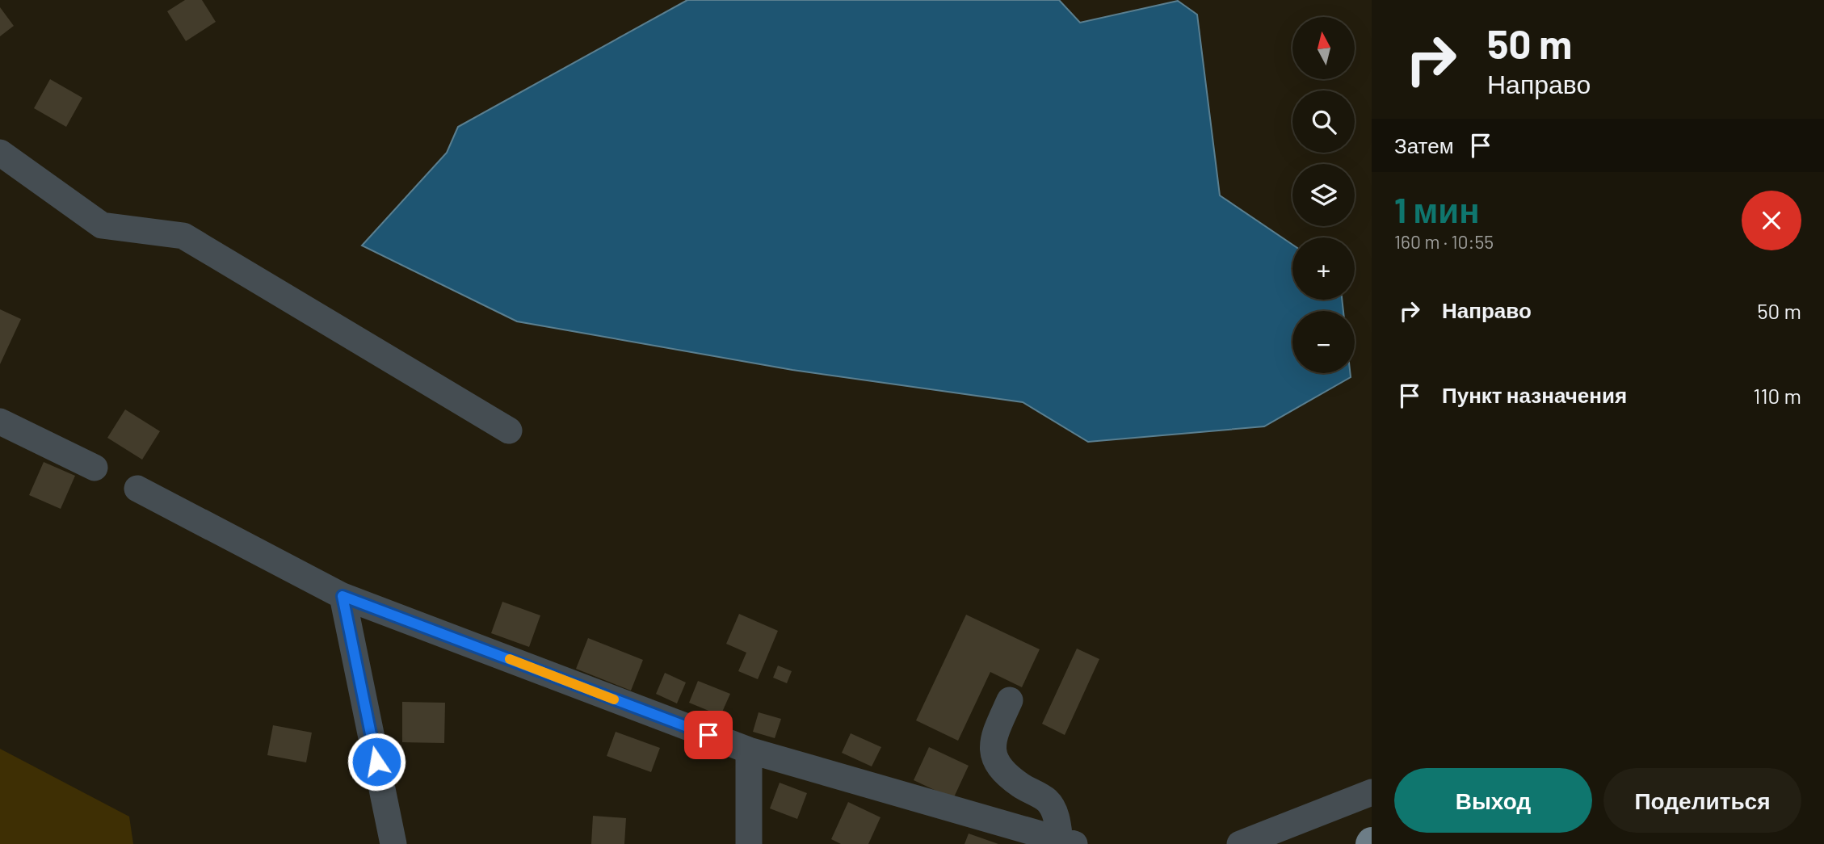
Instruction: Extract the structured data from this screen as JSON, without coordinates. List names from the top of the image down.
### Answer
{
  "north": "top",
  "page": {
    "turn": ["50 m", "Направо"],
    "map_buttons": ["+", "−"],
    "then": "Затем",
    "heading": ["1 мин", "160 m · 10:55"],
    "list": [
      {
        "name": "Направо",
        "value": "50 m"
      },
      {
        "name": "Пункт назначения",
        "value": "110 m"
      }
    ],
    "buttons": ["Выход", "Поделиться"]
  }
}
